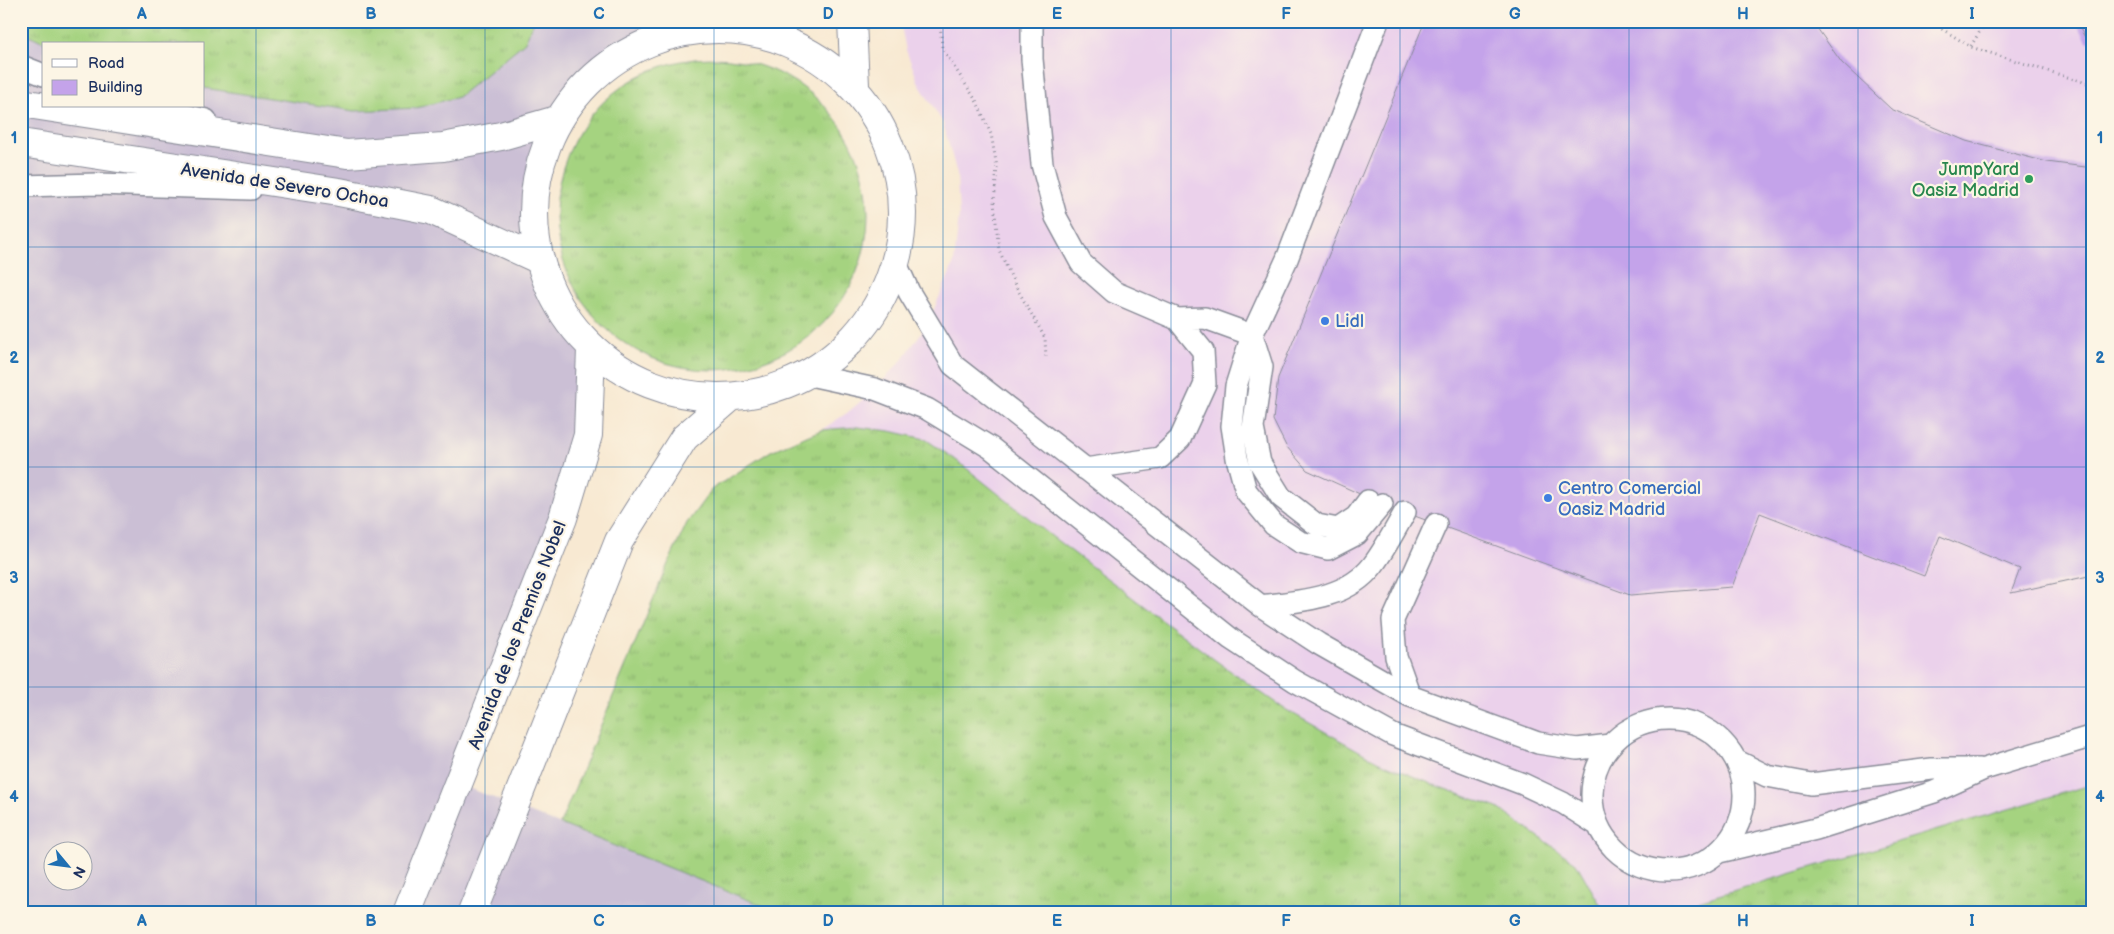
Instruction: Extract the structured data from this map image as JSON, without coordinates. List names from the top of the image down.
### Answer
{
  "streets": {
    "street": ["Avenida de Severo Ochoa", "Avenida de los Premios Nobel"]
  },
  "places": ["JumpYard Oasiz Madrid", "Lidl", "Centro Comercial Oasiz Madrid"],
  "legend": ["Road", "Building"],
  "north": "bottom right",
  "grid": {
    "columns": [
      "A",
      "B",
      "C",
      "D",
      "E",
      "F",
      "G",
      "H",
      "I"
    ],
    "rows": [
      "1",
      "2",
      "3",
      "4"
    ]
  }
}
